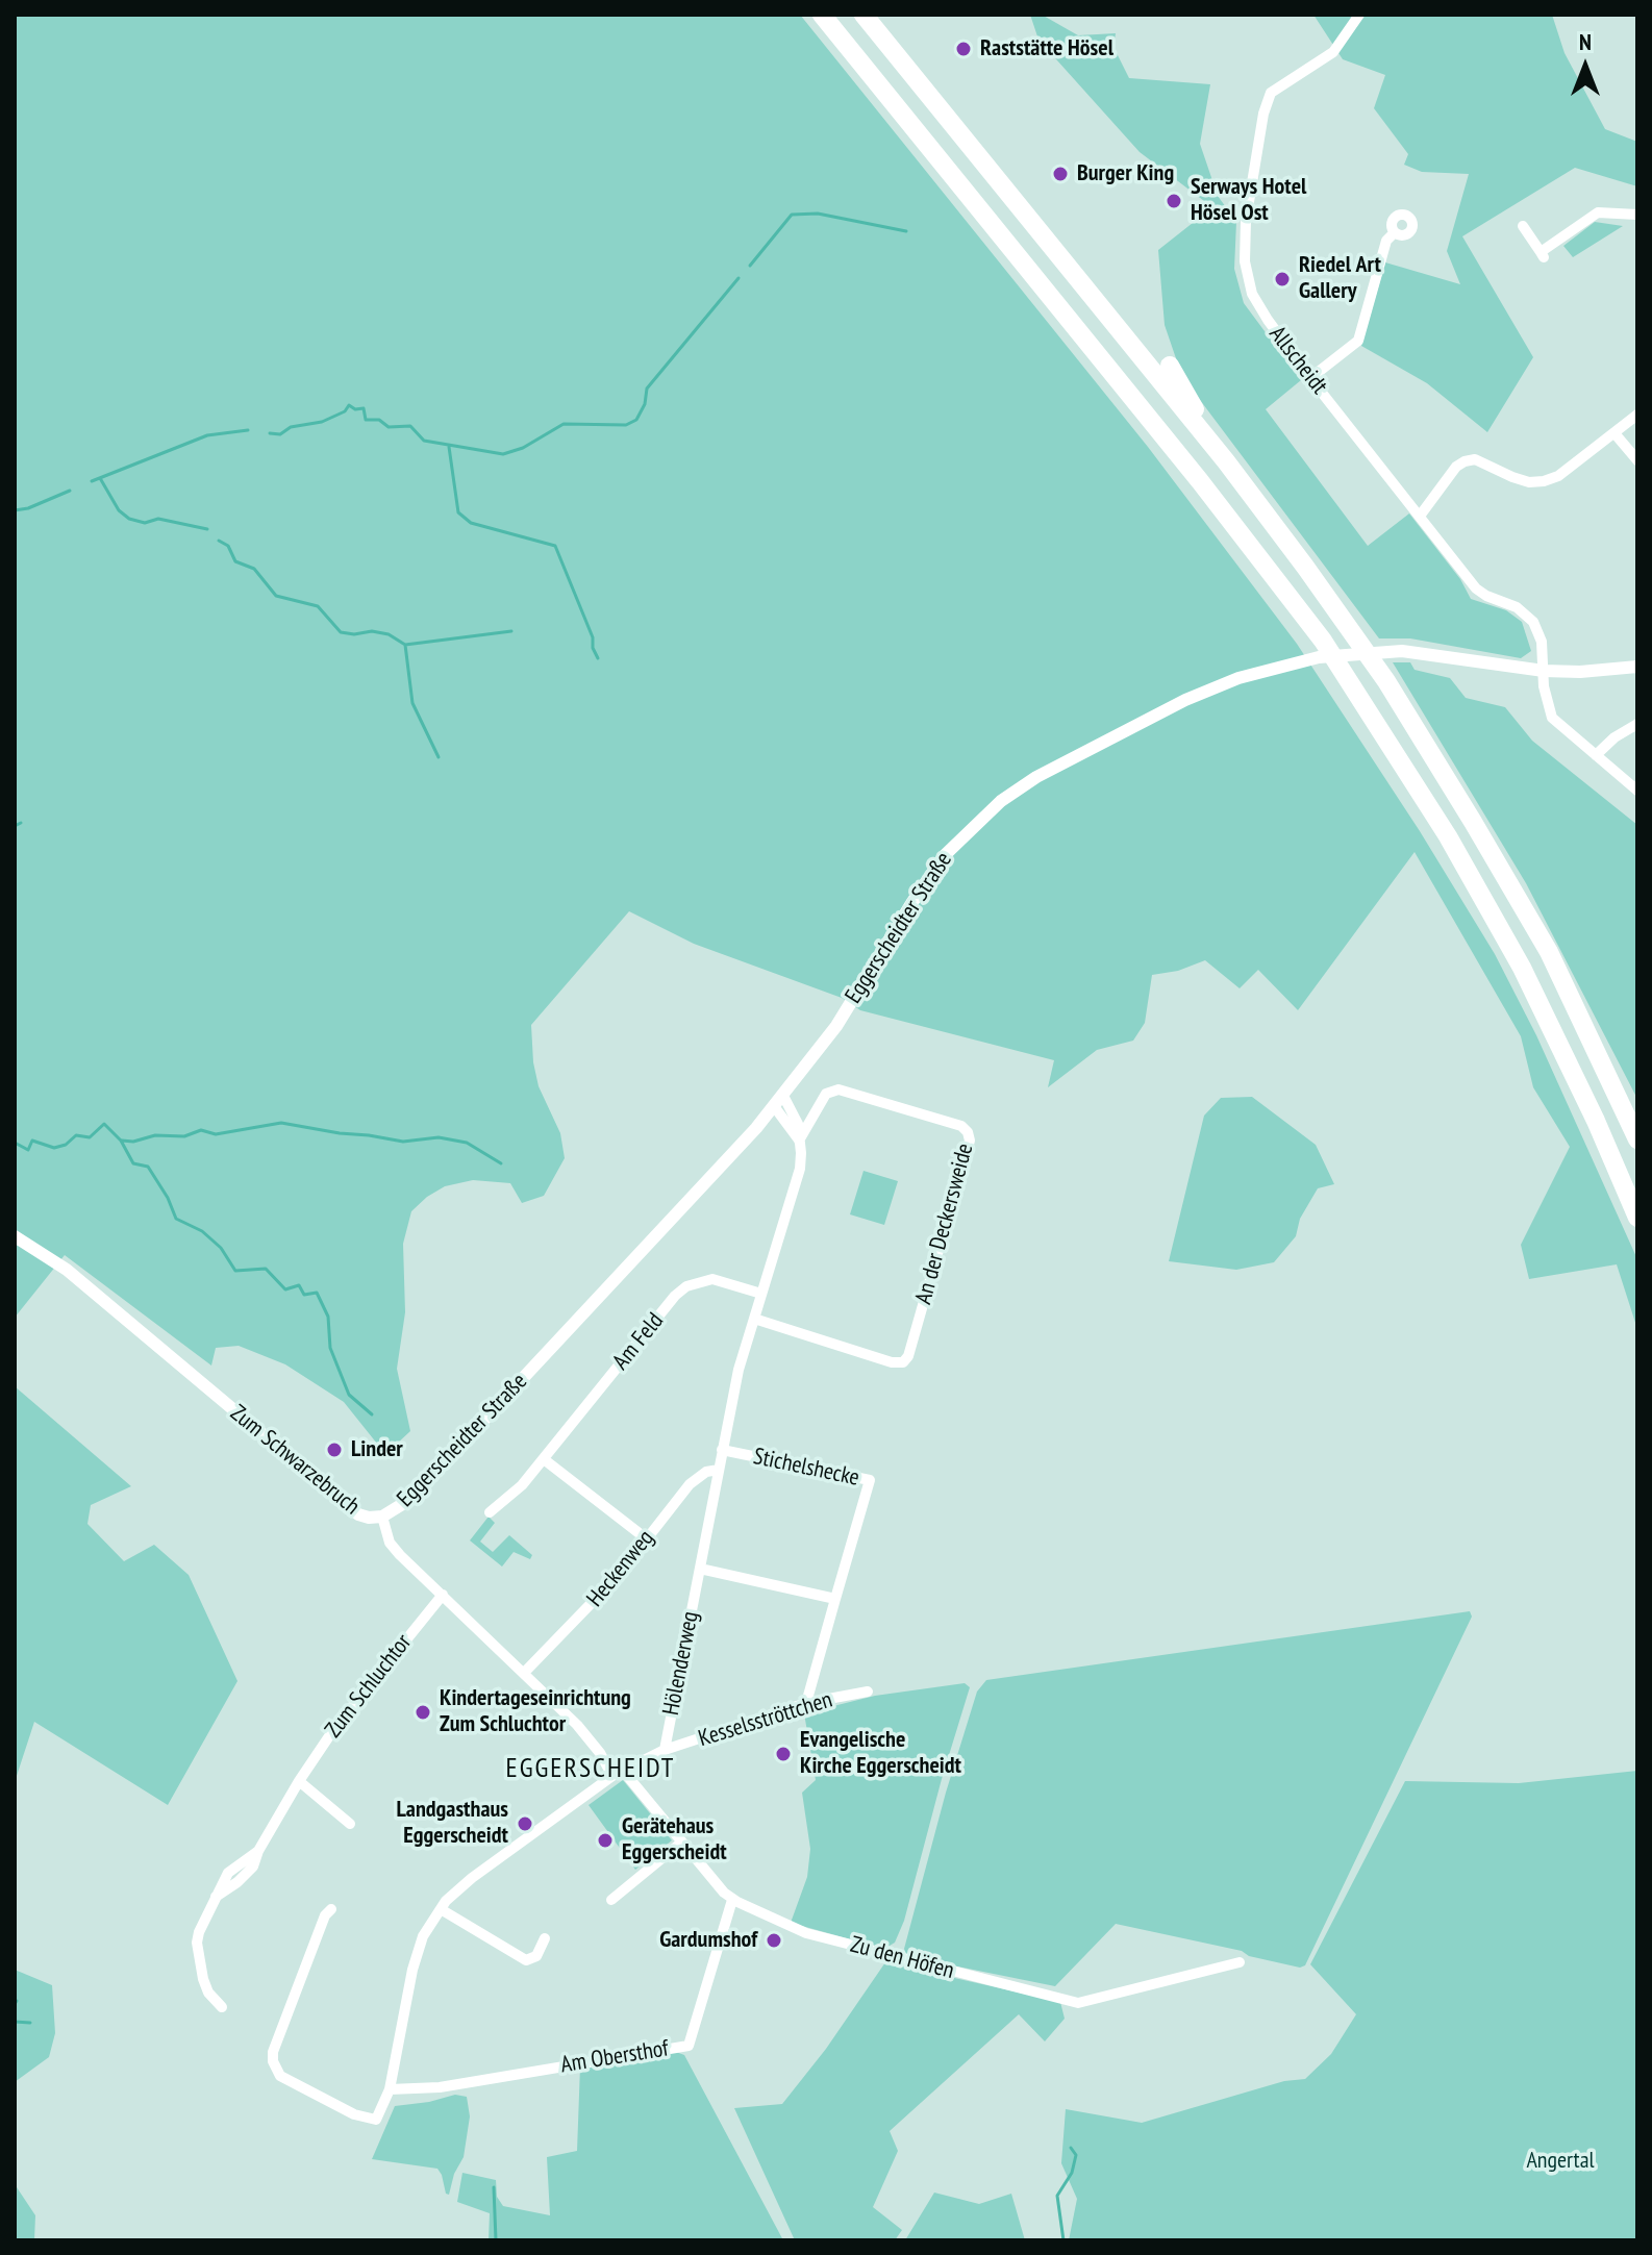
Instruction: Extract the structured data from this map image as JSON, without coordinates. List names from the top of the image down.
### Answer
{
  "streets": {
    "street": [
      "Allscheidt",
      "Eggerscheidter Straße",
      "An der Deckersweide",
      "Am Feld",
      "Zum Schwarzebruch",
      "Stichelshecke",
      "Heckenweg",
      "Hölenderweg",
      "Zum Schluchtor",
      "Kesselsströttchen",
      "Zu den Höfen",
      "Am Obersthof"
    ]
  },
  "crossings": [
    ["Allscheidt", "Eggerscheidter Straße"],
    ["Eggerscheidter Straße", "Zum Schwarzebruch"],
    ["Eggerscheidter Straße", "Hölenderweg"],
    ["An der Deckersweide", "Hölenderweg"],
    ["Am Feld", "Hölenderweg"],
    ["Zum Schwarzebruch", "Heckenweg"],
    ["Zum Schwarzebruch", "Zum Schluchtor"],
    ["Stichelshecke", "Hölenderweg"],
    ["Stichelshecke", "Kesselsströttchen"],
    ["Heckenweg", "Hölenderweg"],
    ["Hölenderweg", "Kesselsströttchen"],
    ["Zu den Höfen", "Am Obersthof"]
  ],
  "districts": ["EGGERSCHEIDT"],
  "parks": ["Angertal"],
  "places": [
    "Raststätte Hösel",
    "Burger King",
    "Serways Hotel Hösel Ost",
    "Riedel Art Gallery",
    "Linder",
    "Kindertageseinrichtung Zum Schluchtor",
    "Evangelische Kirche Eggerscheidt",
    "Landgasthaus Eggerscheidt",
    "Gerätehaus Eggerscheidt",
    "Gardumshof"
  ],
  "north": "top"
}
